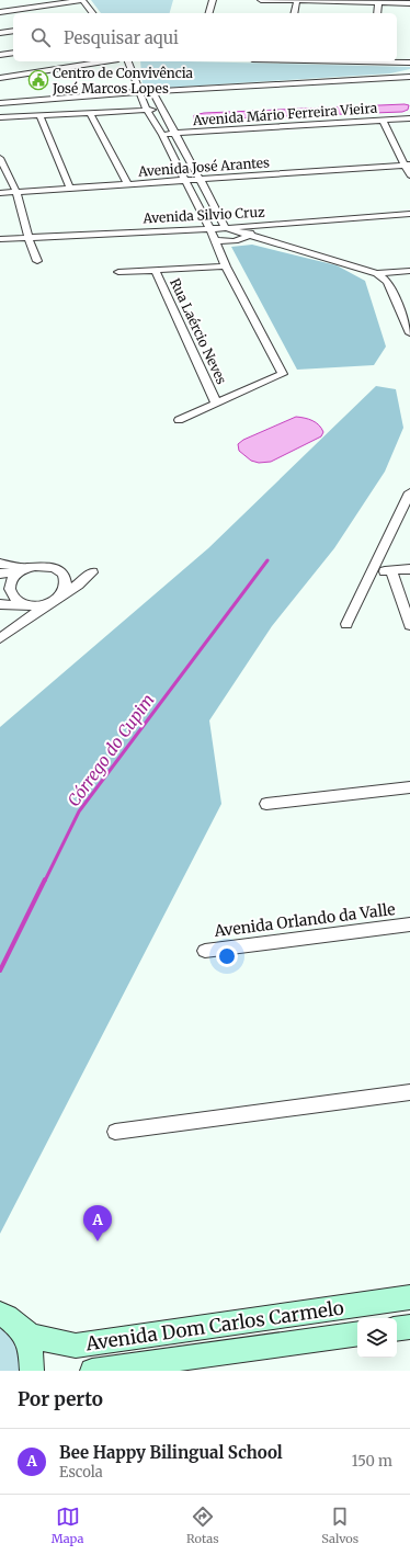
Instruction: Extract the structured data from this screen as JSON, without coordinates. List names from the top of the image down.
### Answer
{
  "streets": {
    "street": [
      "Avenida Mário Ferreira Vieira",
      "Avenida José Arantes",
      "Avenida Silvio Cruz",
      "Rua Laércio Neves",
      "Avenida Orlando da Valle",
      "Avenida Dom Carlos Carmelo"
    ]
  },
  "water": ["Córrego do Cupim"],
  "places": {
    "public building": ["Centro de Convivência José Marcos Lopes"]
  },
  "page": {
    "search": "Pesquisar aqui",
    "pins": "A",
    "heading": "Por perto",
    "list": [
      {
        "mark": "A",
        "name": "Bee Happy Bilingual School",
        "note": "Escola",
        "value": "150 m"
      }
    ],
    "nav": ["Mapa", "Rotas", "Salvos"]
  }
}
